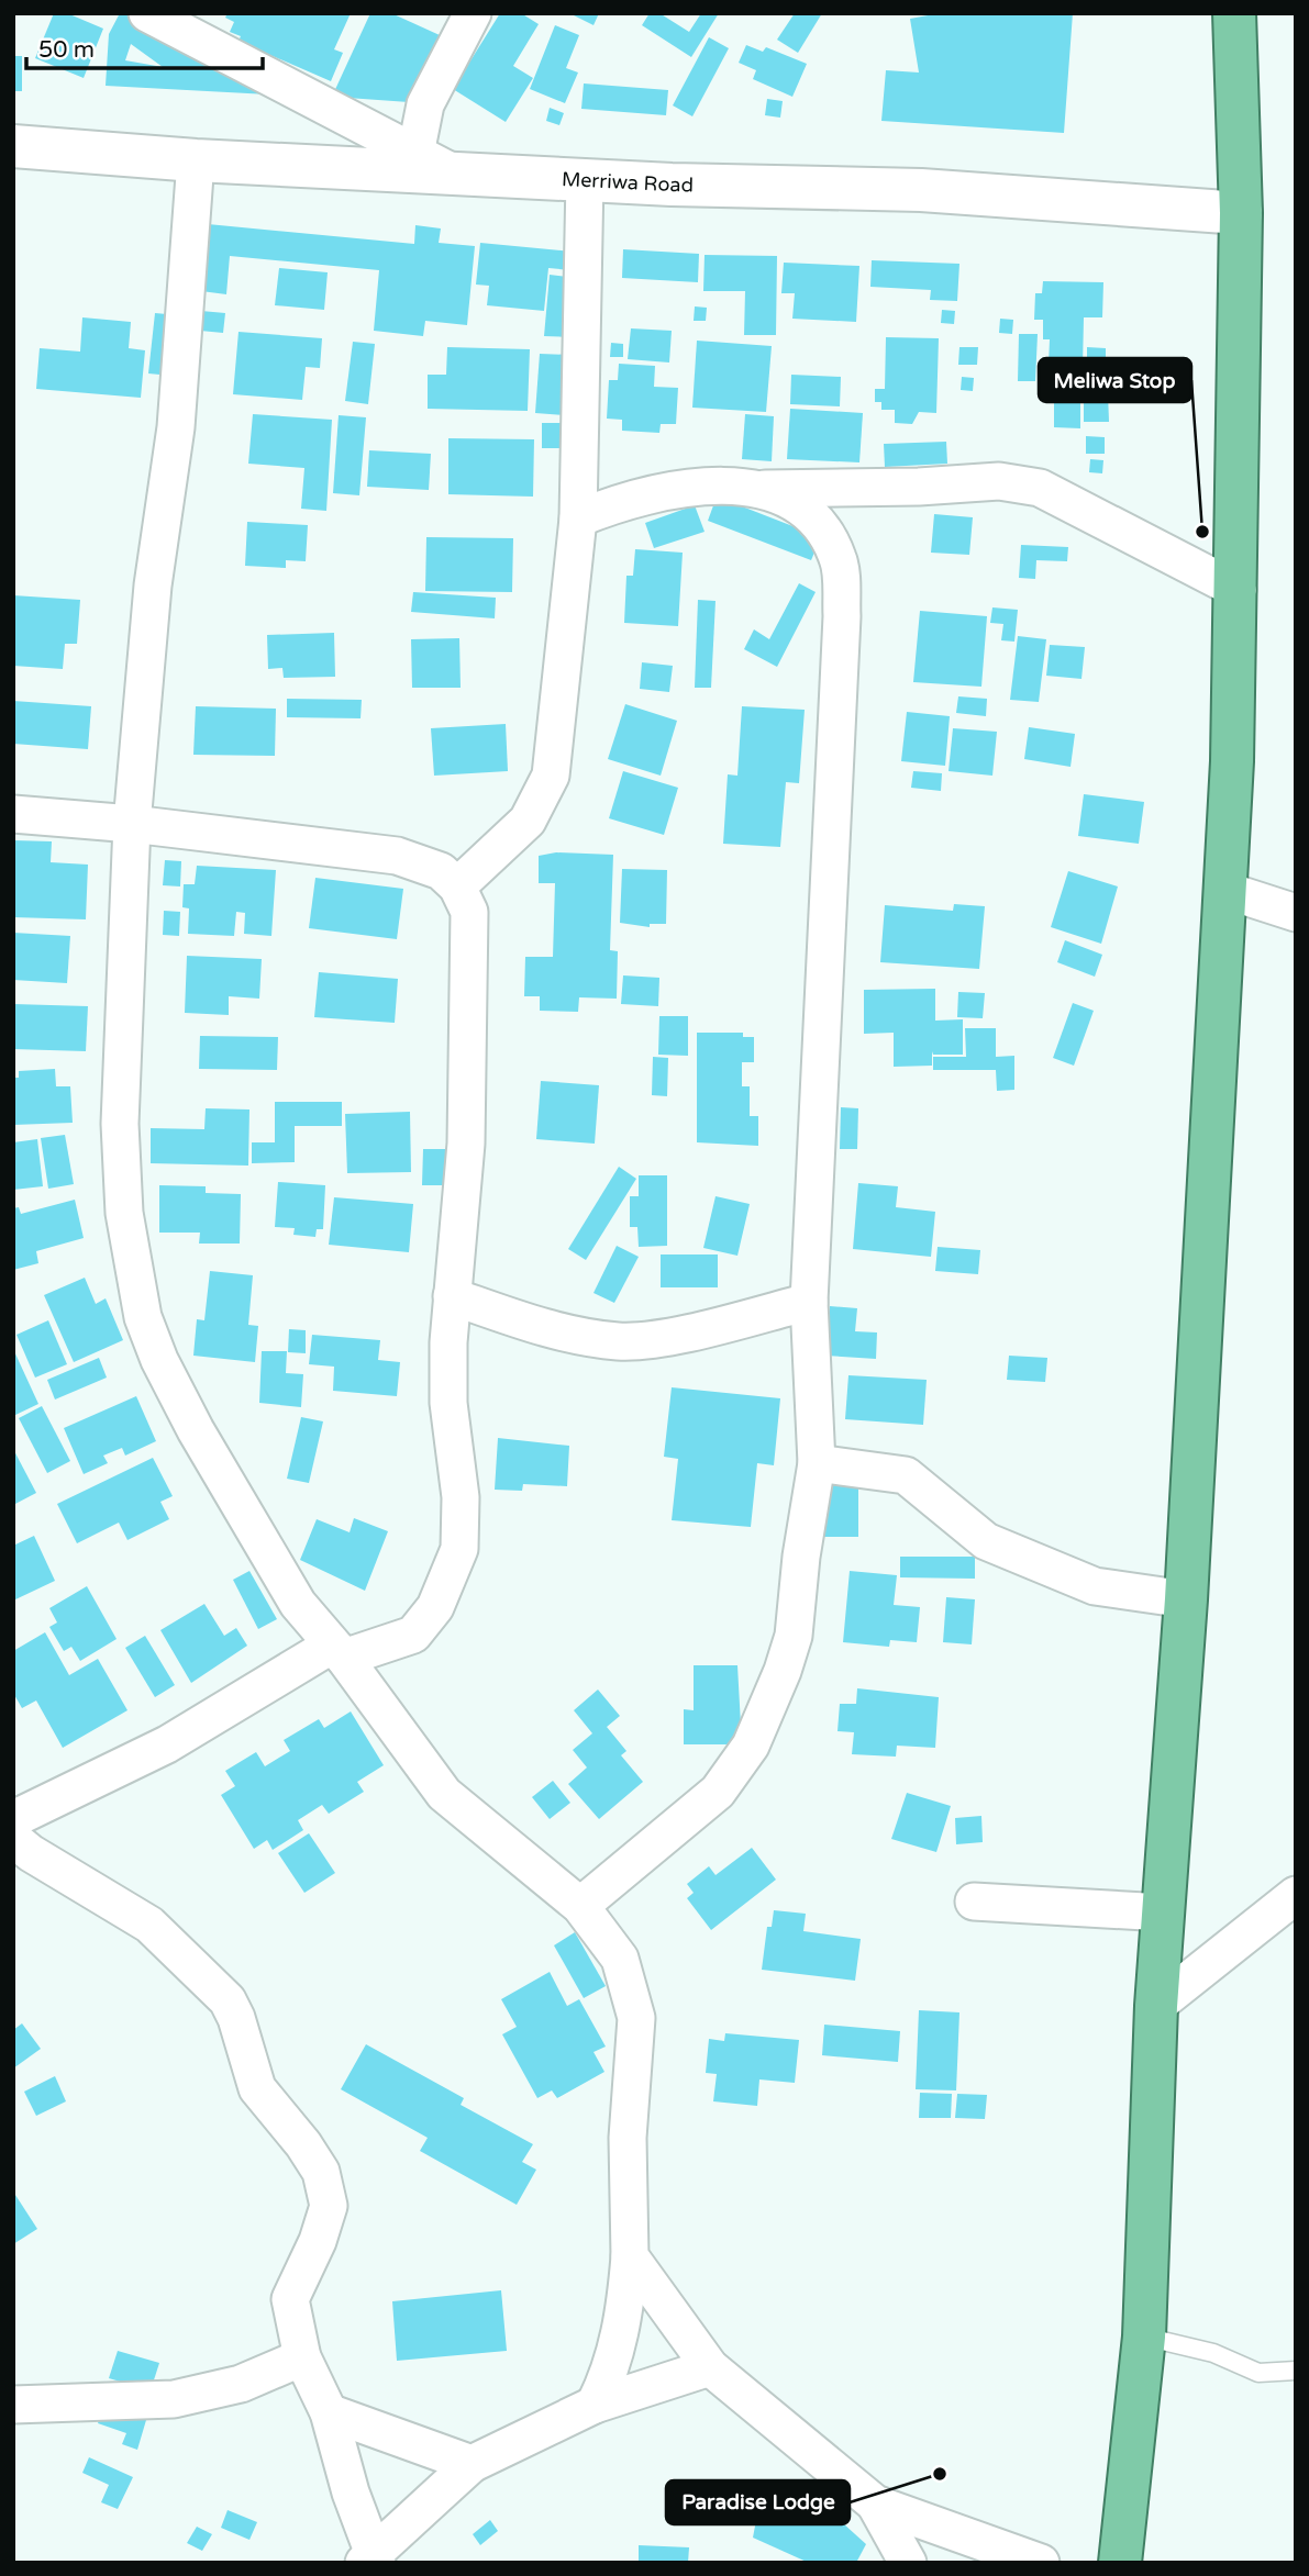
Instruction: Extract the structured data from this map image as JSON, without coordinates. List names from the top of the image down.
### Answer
{
  "streets": {
    "street": ["Merriwa Road"]
  },
  "places": ["Meliwa Stop", "Paradise Lodge"],
  "scale_bar": "50 m"
}
